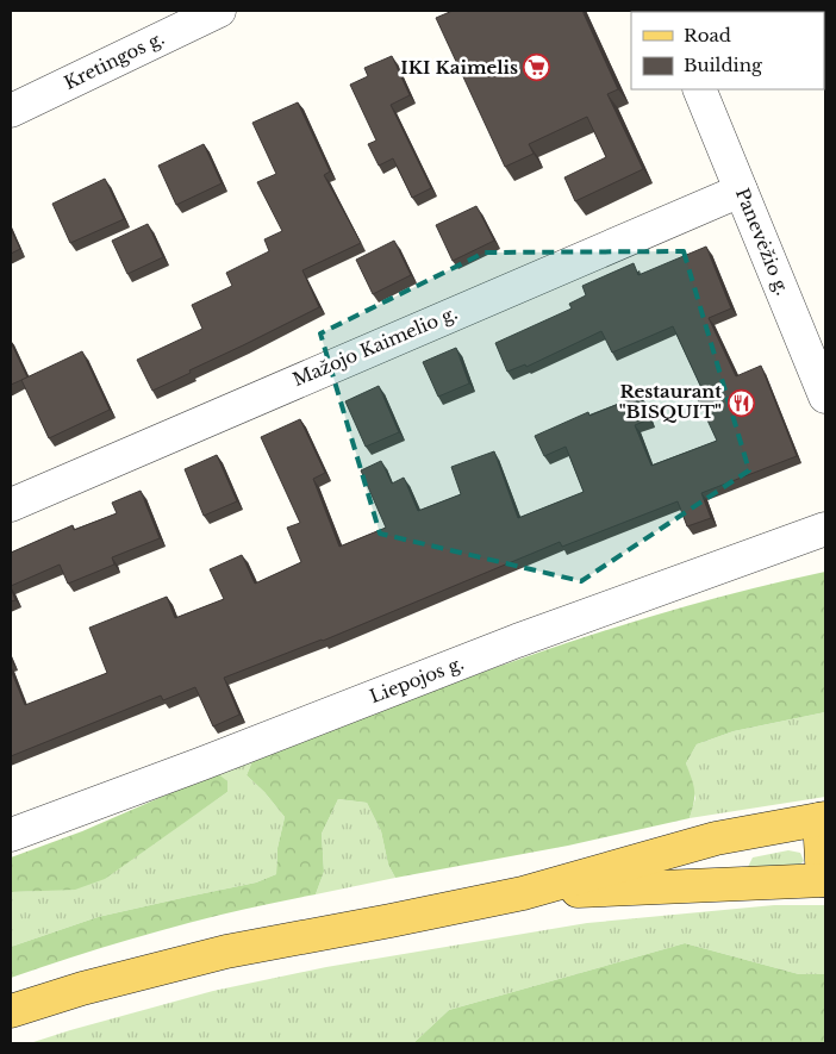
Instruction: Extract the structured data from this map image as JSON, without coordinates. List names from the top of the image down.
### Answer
{
  "streets": {
    "street": [
      "Kretingos g.",
      "Panevėžio g.",
      "Mažojo Kaimelio g.",
      "Liepojos g."
    ]
  },
  "crossings": [
    ["Panevėžio g.", "Mažojo Kaimelio g."]
  ],
  "places": {
    "supermarket": ["IKI Kaimelis"],
    "restaurant": ["Restaurant \"BISQUIT\""]
  },
  "legend": ["Road", "Building"]
}
